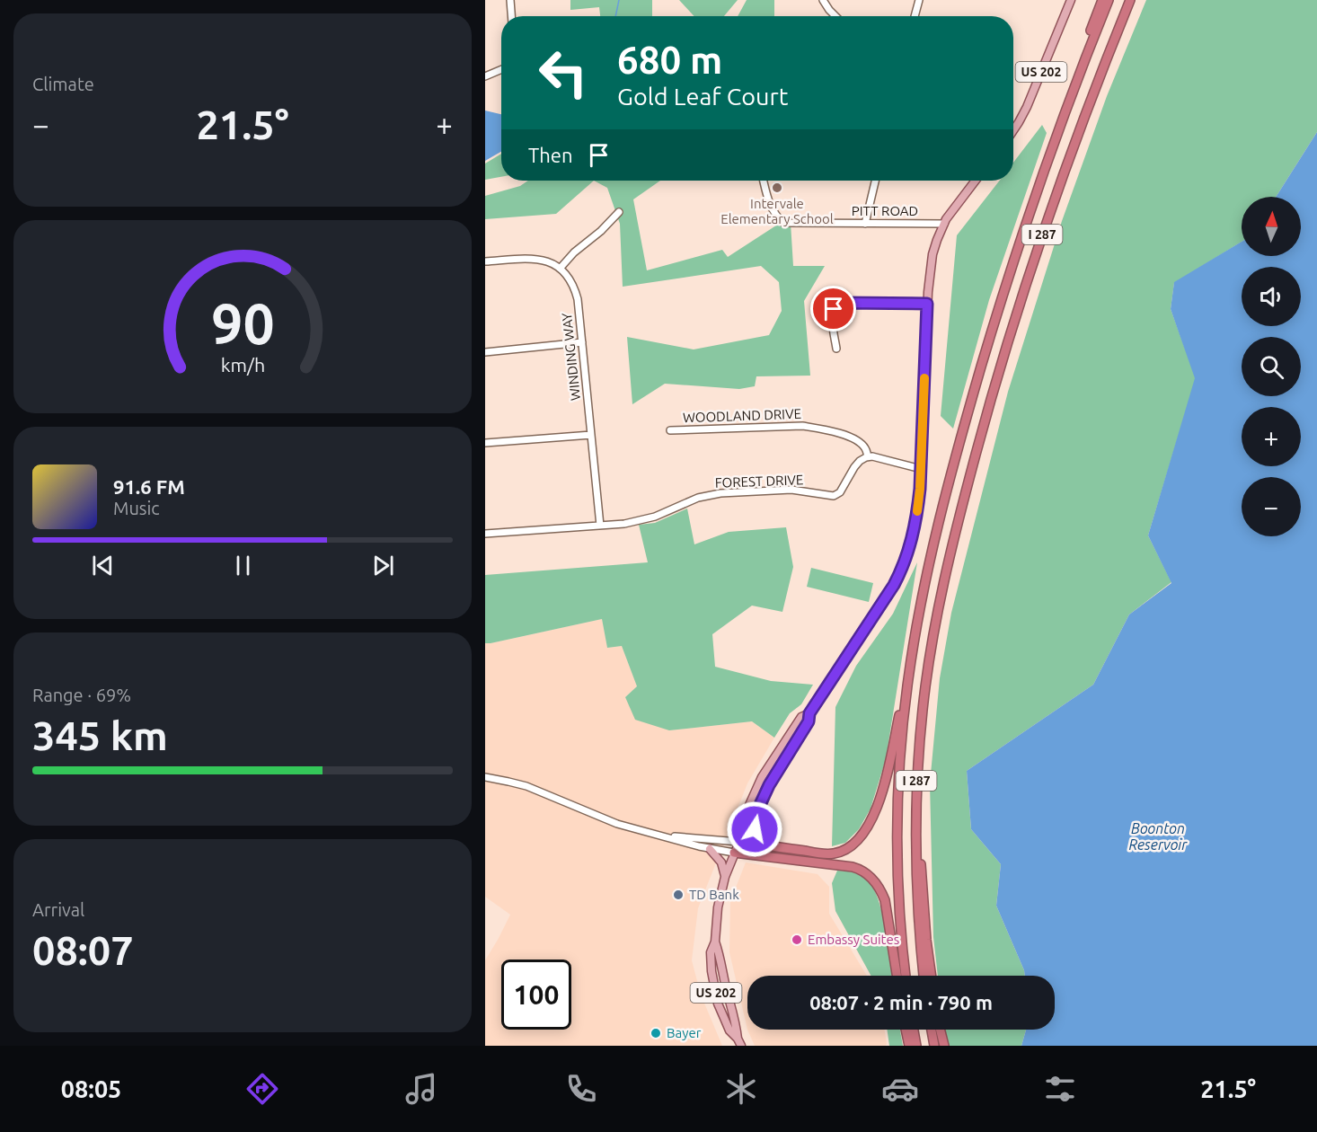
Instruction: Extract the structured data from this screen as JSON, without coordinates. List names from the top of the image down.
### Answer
{
  "streets": {
    "highway": ["I 287"],
    "main road": ["US 202"],
    "street": [
      "PITT ROAD",
      "WINDING WAY",
      "WOODLAND DRIVE",
      "FOREST DRIVE"
    ]
  },
  "crossings": [
    ["US 202", "PITT ROAD"],
    ["WINDING WAY", "FOREST DRIVE"],
    ["WOODLAND DRIVE", "FOREST DRIVE"]
  ],
  "water": ["Boonton Reservoir"],
  "places": [
    "Intervale Elementary School",
    "TD Bank",
    "Embassy Suites",
    "Bayer"
  ],
  "north": "top",
  "page": {
    "tile": [
      "Climate",
      ["Range · 69%", "345 km"],
      ["Arrival", "08:07"]
    ],
    "turn": ["680 m", "Gold Leaf Court"],
    "heat": ["−", "21.5°", "+"],
    "then": "Then",
    "map_buttons": ["+", "−"],
    "song": ["91.6 FM", "Music"],
    "limit": "100",
    "trip": "08:07 · 2 min · 790 m",
    "tabs": ["08:05", "21.5°"],
    "gauge": ["90", "km/h"]
  }
}
